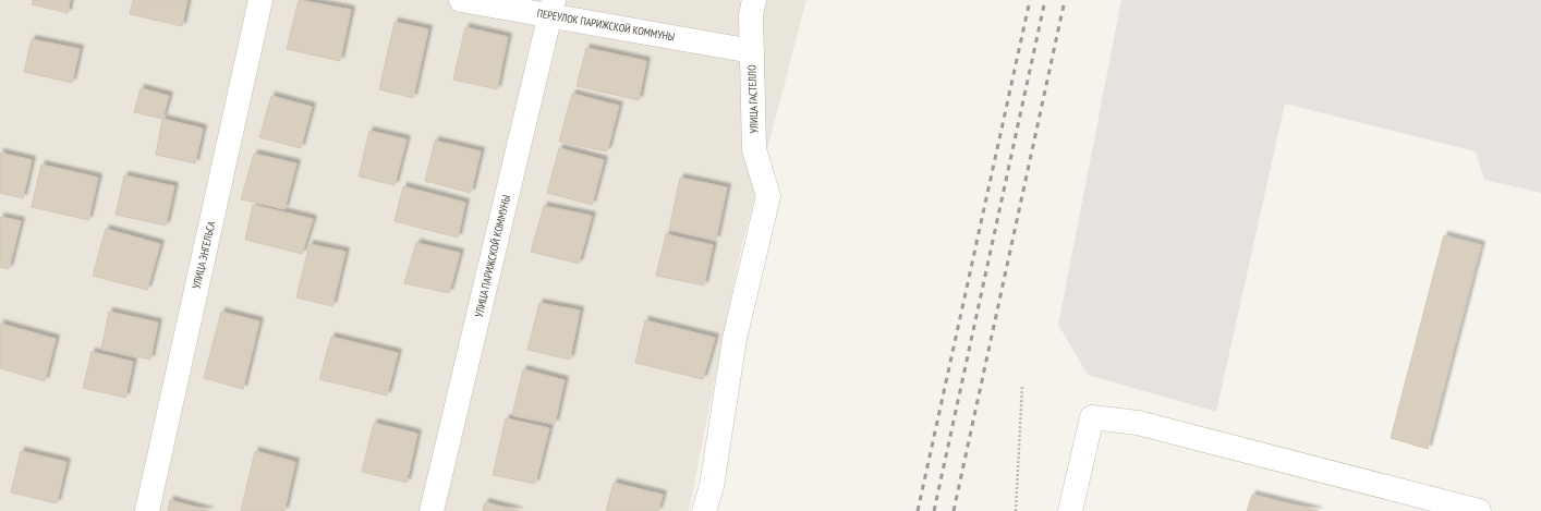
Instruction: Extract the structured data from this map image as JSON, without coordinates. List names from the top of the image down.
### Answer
{
  "streets": {
    "street": [
      "ПЕРЕУЛОК ПАРИЖСКОЙ КОММУНЫ",
      "УЛИЦА ГАСТЕЛЛО",
      "УЛИЦА ЭНГЕЛЬСА",
      "УЛИЦА ПАРИЖСКОЙ КОММУНЫ"
    ]
  },
  "crossings": [
    ["ПЕРЕУЛОК ПАРИЖСКОЙ КОММУНЫ", "УЛИЦА ГАСТЕЛЛО"],
    ["ПЕРЕУЛОК ПАРИЖСКОЙ КОММУНЫ", "УЛИЦА ПАРИЖСКОЙ КОММУНЫ"]
  ]
}
